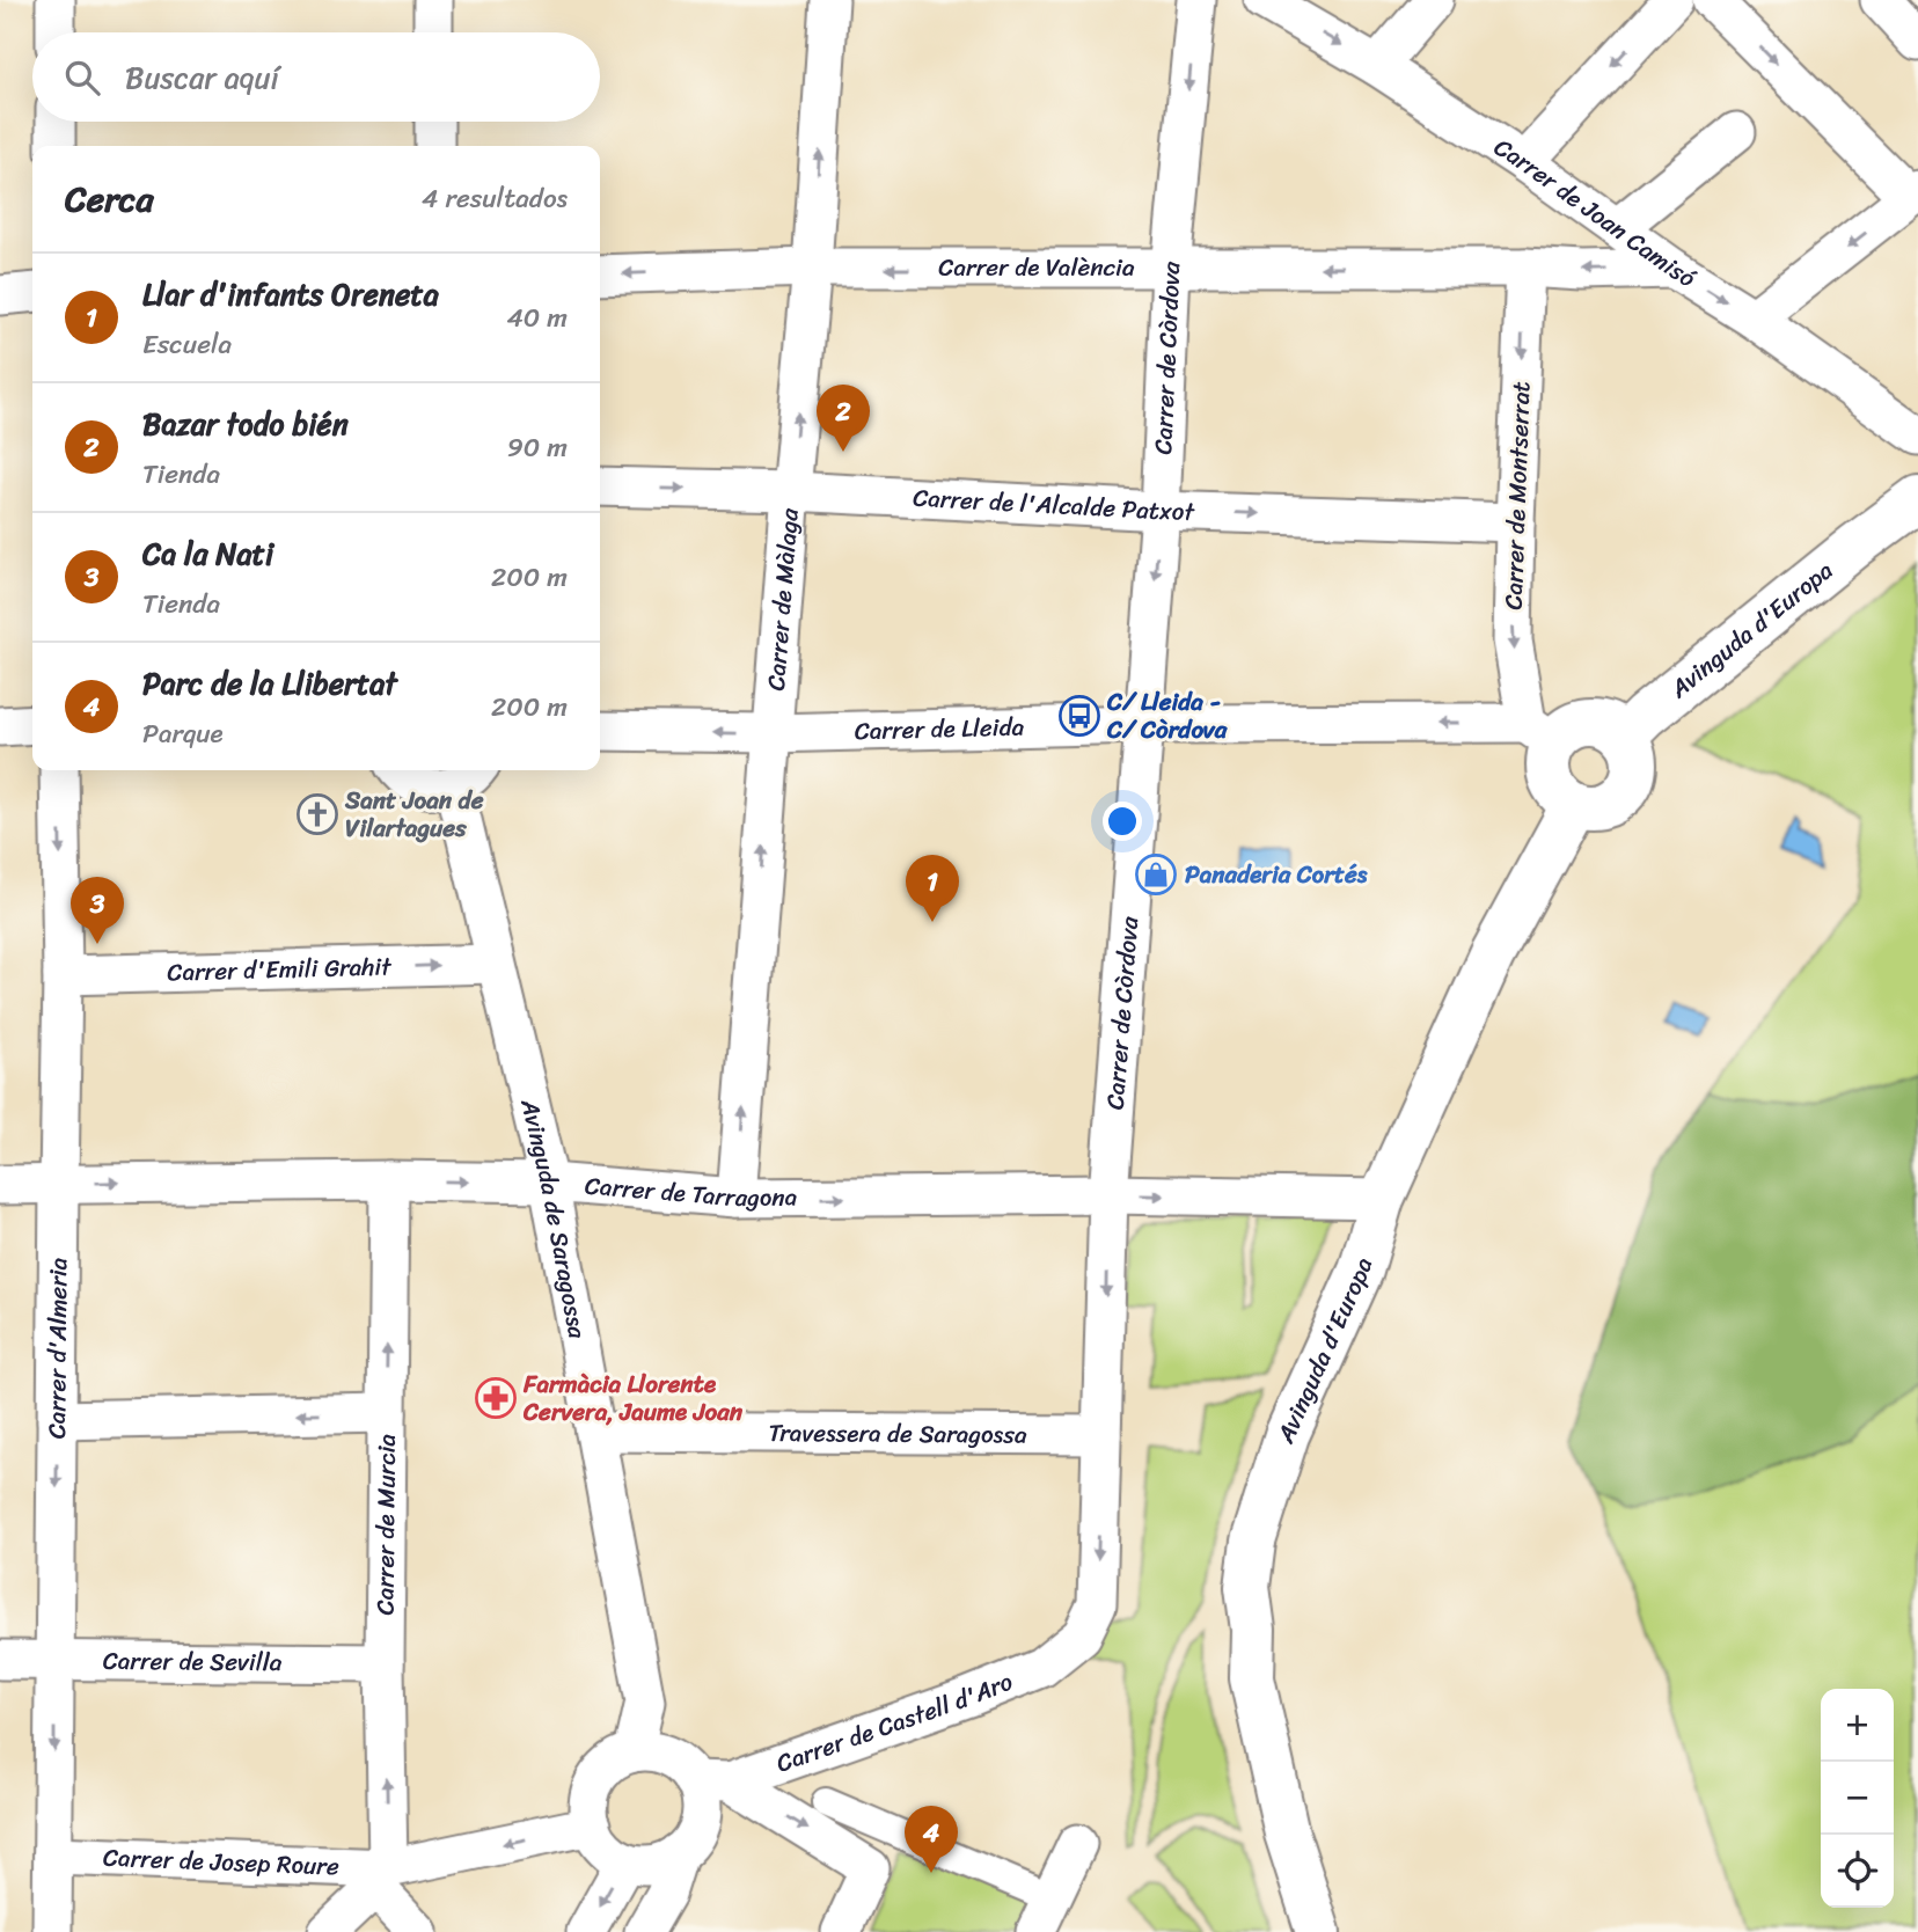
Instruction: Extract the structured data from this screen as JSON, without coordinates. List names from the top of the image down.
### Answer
{
  "streets": {
    "street": [
      "Carrer de Joan Camisó",
      "Carrer de València",
      "Carrer de Còrdova",
      "Carrer de Montserrat",
      "Carrer de l'Alcalde Patxot",
      "Carrer de Màlaga",
      "Avinguda d'Europa",
      "Carrer de Lleida",
      "Carrer d'Emili Grahit",
      "Carrer de Tarragona",
      "Avinguda de Saragossa",
      "Carrer d'Almeria",
      "Travessera de Saragossa",
      "Carrer de Murcia",
      "Carrer de Sevilla",
      "Carrer de Castell d'Aro",
      "Carrer de Josep Roure"
    ]
  },
  "crossings": [
    ["Carrer de Joan Camisó", "Carrer de València"],
    ["Carrer de València", "Carrer de Còrdova"],
    ["Carrer de València", "Carrer de Montserrat"],
    ["Carrer de València", "Carrer de Màlaga"],
    ["Carrer de Còrdova", "Carrer de l'Alcalde Patxot"],
    ["Carrer de Còrdova", "Carrer de Lleida"],
    ["Carrer de Còrdova", "Carrer de Tarragona"],
    ["Carrer de Còrdova", "Travessera de Saragossa"],
    ["Carrer de Còrdova", "Carrer de Castell d'Aro"],
    ["Carrer de Montserrat", "Carrer de l'Alcalde Patxot"],
    ["Carrer de Montserrat", "Avinguda d'Europa"],
    ["Carrer de Montserrat", "Carrer de Lleida"],
    ["Carrer de l'Alcalde Patxot", "Carrer de Màlaga"],
    ["Carrer de Màlaga", "Carrer de Lleida"],
    ["Carrer de Màlaga", "Carrer de Tarragona"],
    ["Avinguda d'Europa", "Carrer de Lleida"],
    ["Avinguda d'Europa", "Carrer de Tarragona"],
    ["Carrer d'Emili Grahit", "Avinguda de Saragossa"],
    ["Carrer d'Emili Grahit", "Carrer d'Almeria"],
    ["Carrer de Tarragona", "Avinguda de Saragossa"],
    ["Carrer de Tarragona", "Carrer d'Almeria"],
    ["Carrer de Tarragona", "Carrer de Murcia"],
    ["Avinguda de Saragossa", "Travessera de Saragossa"],
    ["Avinguda de Saragossa", "Carrer de Castell d'Aro"],
    ["Carrer d'Almeria", "Carrer de Sevilla"],
    ["Carrer d'Almeria", "Carrer de Josep Roure"],
    ["Carrer de Murcia", "Carrer de Sevilla"],
    ["Carrer de Murcia", "Carrer de Josep Roure"]
  ],
  "one_way": [
    "Carrer de València",
    "Carrer de Còrdova",
    "Carrer de Montserrat",
    "Carrer de l'Alcalde Patxot",
    "Carrer de Màlaga",
    "Carrer de Lleida",
    "Carrer d'Emili Grahit",
    "Carrer de Tarragona",
    "Carrer d'Almeria",
    "Carrer de Murcia"
  ],
  "places": {
    "bus stop": ["C/ Lleida - C/ Còrdova"],
    "church": ["Sant Joan de Vilartagues"],
    "shop": ["Panaderia Cortés"],
    "pharmacy": ["Farmàcia Llorente Cervera, Jaume Joan"]
  },
  "page": {
    "search": "Buscar aquí",
    "heading": ["Cerca", "4 resultados"],
    "list": [
      {
        "mark": "1",
        "name": "Llar d'infants Oreneta",
        "note": "Escuela",
        "value": "40 m"
      },
      {
        "mark": "2",
        "name": "Bazar todo bién",
        "note": "Tienda",
        "value": "90 m"
      },
      {
        "mark": "3",
        "name": "Ca la Nati",
        "note": "Tienda",
        "value": "200 m"
      },
      {
        "mark": "4",
        "name": "Parc de la Llibertat",
        "note": "Parque",
        "value": "200 m"
      }
    ],
    "pins": [
      "2",
      "1",
      "3",
      "4"
    ],
    "map_buttons": ["+", "−"]
  }
}
